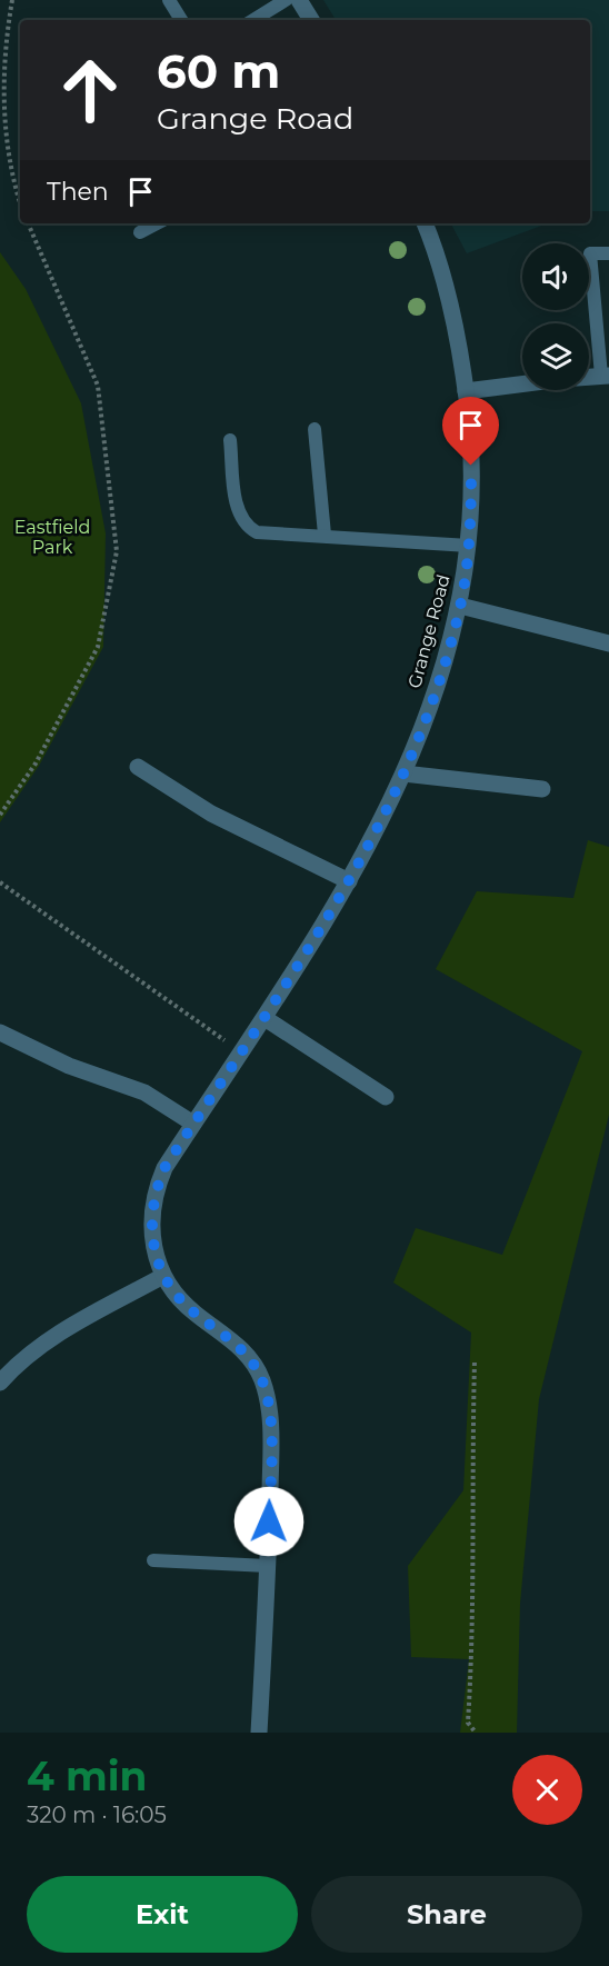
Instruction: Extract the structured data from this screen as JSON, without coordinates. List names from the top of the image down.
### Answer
{
  "streets": {
    "street": ["Grange Road"]
  },
  "parks": ["Eastfield Park"],
  "page": {
    "turn": ["60 m", "Grange Road"],
    "then": "Then",
    "heading": ["4 min", "320 m · 16:05"],
    "buttons": ["Exit", "Share"]
  }
}
